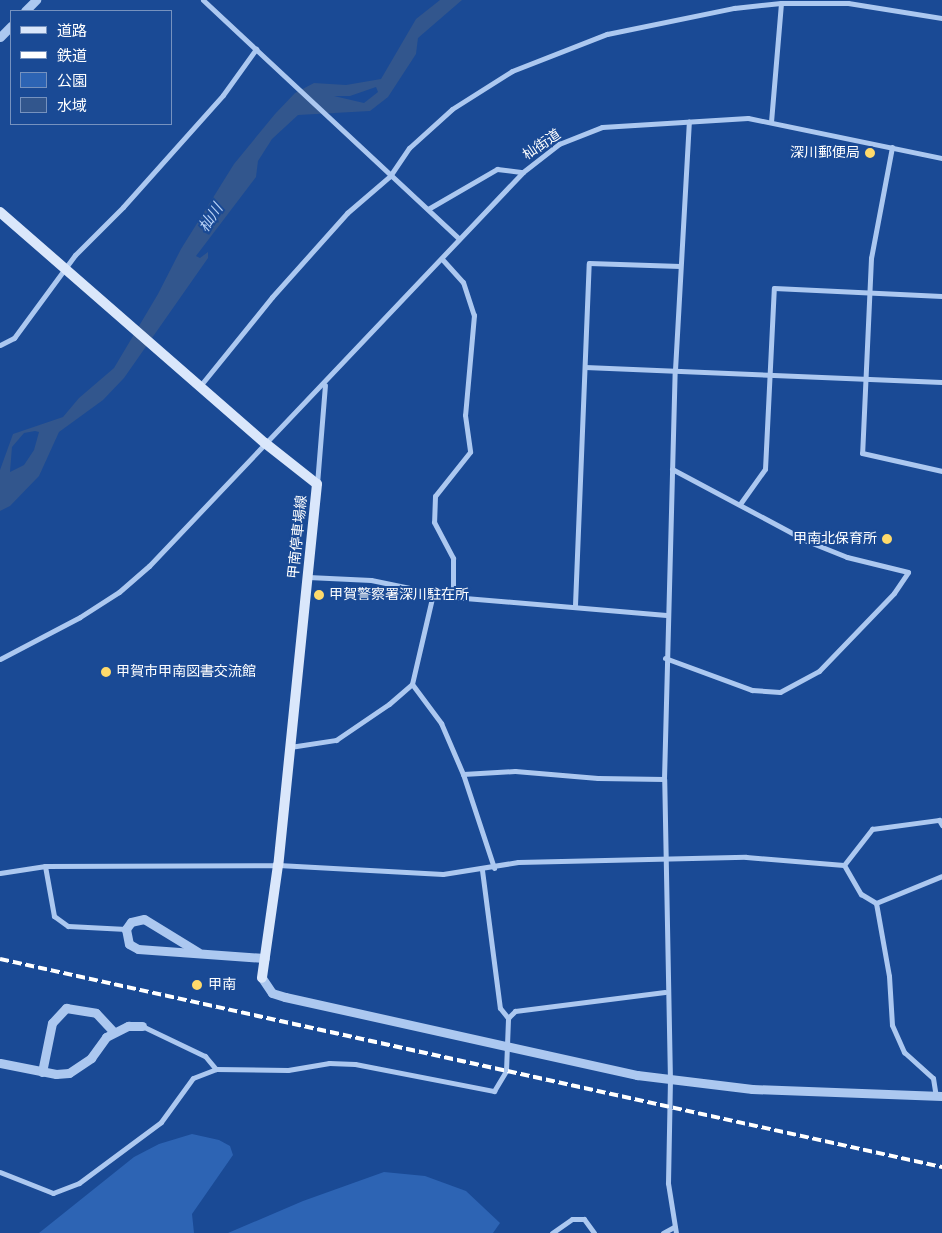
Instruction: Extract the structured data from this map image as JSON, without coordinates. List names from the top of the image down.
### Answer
{
  "streets": {
    "main road": ["甲南停車場線"],
    "street": ["杣街道"]
  },
  "crossings": [
    ["杣街道", "甲南停車場線"]
  ],
  "water": ["杣川"],
  "places": [
    "深川郵便局",
    "甲南北保育所",
    "甲賀警察署深川駐在所",
    "甲賀市甲南図書交流館",
    "甲南"
  ],
  "legend": [
    "道路",
    "鉄道",
    "公園",
    "水域"
  ]
}
